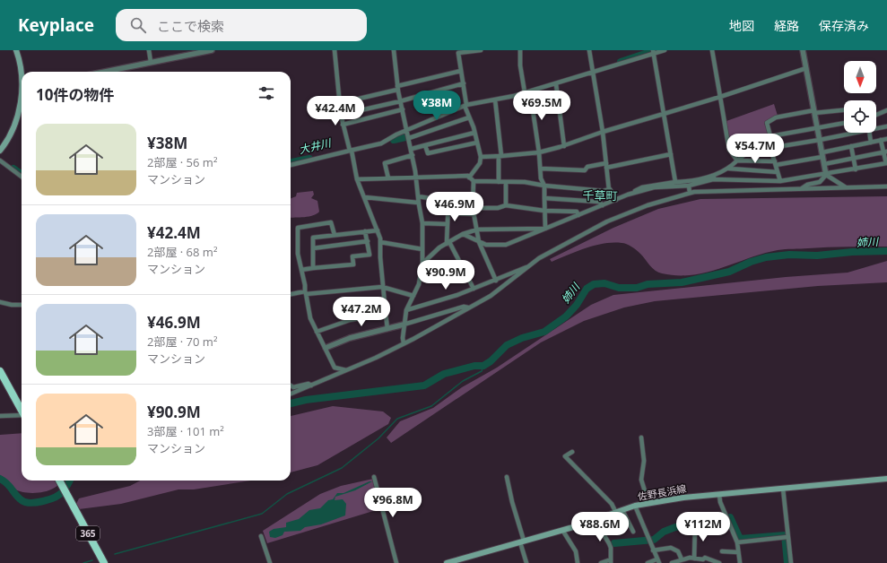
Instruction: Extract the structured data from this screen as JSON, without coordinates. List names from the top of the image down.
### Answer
{
  "streets": {
    "highway": ["365"],
    "main road": ["佐野長浜線"]
  },
  "districts": ["千草町"],
  "water": ["大井川", "姉川"],
  "north": "bottom",
  "page": {
    "header": "Keyplace",
    "search": "ここで検索",
    "nav": ["地図", "経路", "保存済み"],
    "heading": "10件の物件",
    "price": [
      "¥38M",
      "¥69.5M",
      "¥42.4M",
      "¥54.7M",
      "¥46.9M",
      "¥90.9M",
      "¥47.2M",
      "¥96.8M",
      "¥88.6M",
      "¥112M"
    ],
    "list": [
      {
        "name": "¥38M",
        "note": "2部屋 · 56 m² · マンション"
      },
      {
        "name": "¥42.4M",
        "note": "2部屋 · 68 m² · マンション"
      },
      {
        "name": "¥46.9M",
        "note": "2部屋 · 70 m² · マンション"
      },
      {
        "name": "¥90.9M",
        "note": "3部屋 · 101 m² · マンション"
      }
    ]
  }
}
